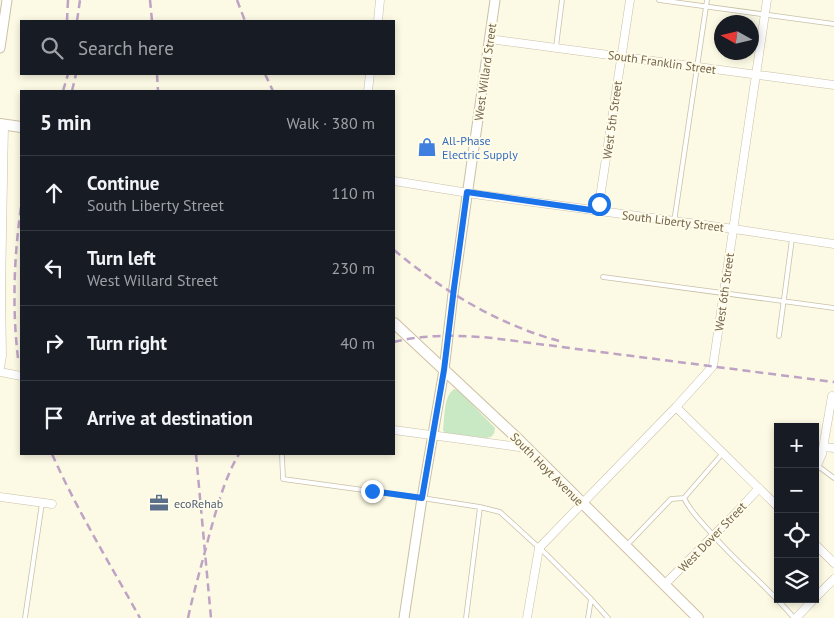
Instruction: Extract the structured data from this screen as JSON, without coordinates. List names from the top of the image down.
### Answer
{
  "streets": {
    "main road": ["South Hoyt Avenue"],
    "street": [
      "South Franklin Street",
      "West Willard Street",
      "West 5th Street",
      "South Liberty Street",
      "West 6th Street",
      "West Dover Street"
    ]
  },
  "crossings": [
    ["South Franklin Street", "West Willard Street"],
    ["South Franklin Street", "West 5th Street"],
    ["South Franklin Street", "West 6th Street"],
    ["West Willard Street", "South Liberty Street"],
    ["West Willard Street", "South Hoyt Avenue"],
    ["West 5th Street", "South Liberty Street"],
    ["South Liberty Street", "West 6th Street"],
    ["West 6th Street", "South Hoyt Avenue"],
    ["South Hoyt Avenue", "West Dover Street"]
  ],
  "places": {
    "shop": ["All-Phase Electric Supply"],
    "office": ["ecoRehab"]
  },
  "north": "left",
  "page": {
    "search": "Search here",
    "heading": ["5 min", "Walk · 380 m"],
    "list": [
      ["Continue", "South Liberty Street", "110 m"],
      ["Turn left", "West Willard Street", "230 m"],
      ["Turn right", "40 m"],
      "Arrive at destination"
    ],
    "map_buttons": ["+", "−"]
  }
}
